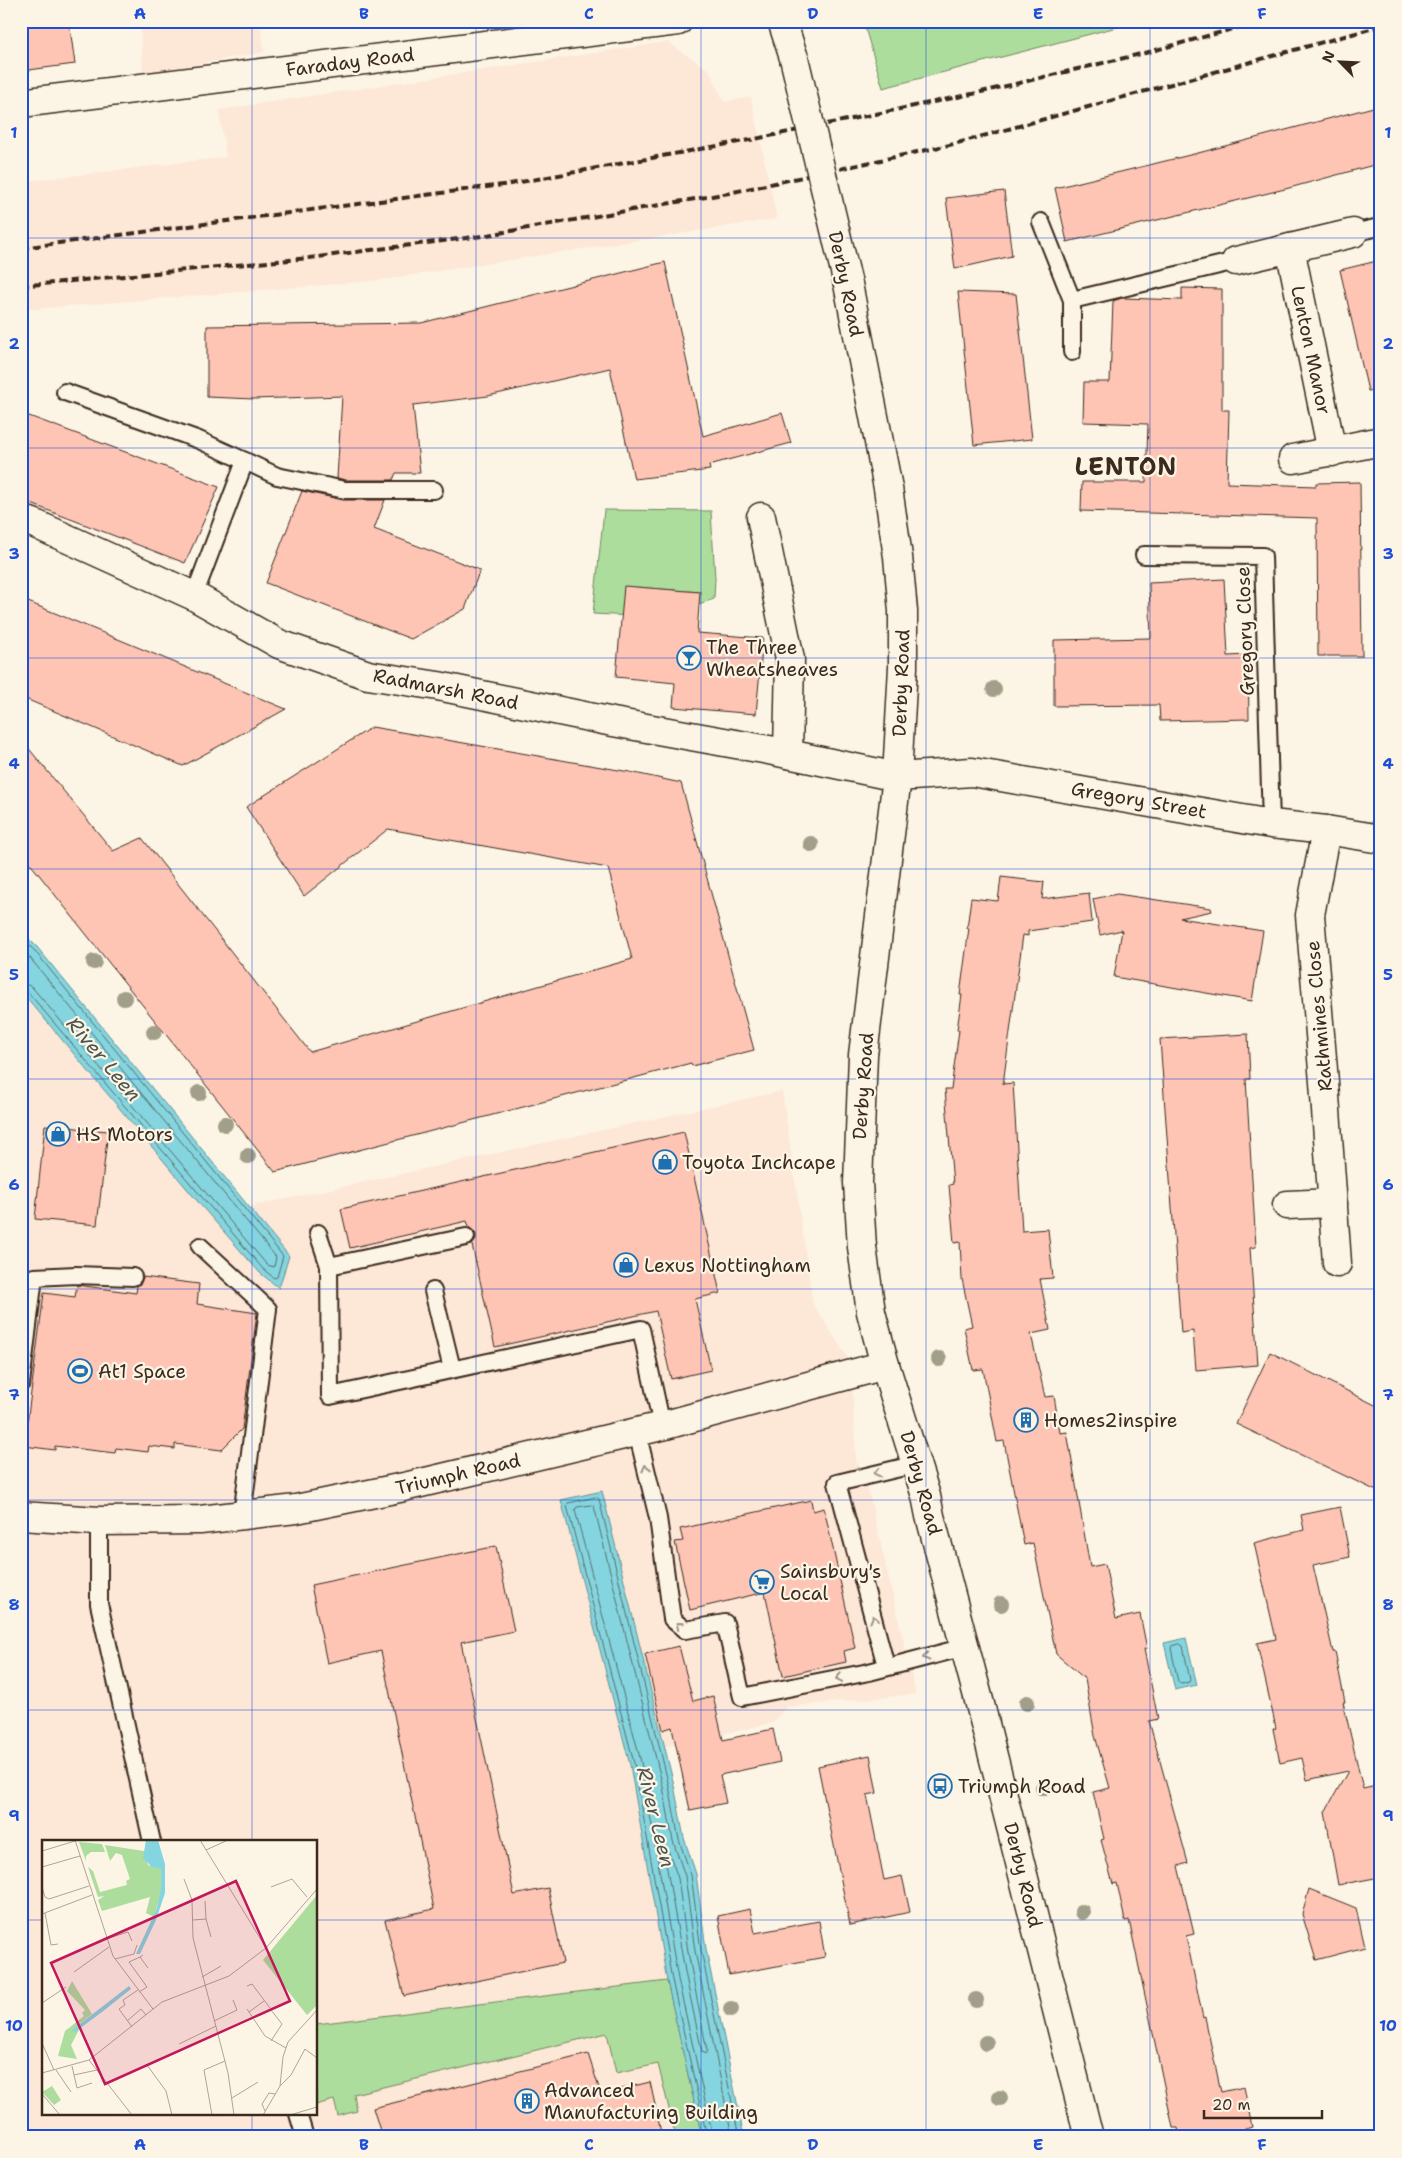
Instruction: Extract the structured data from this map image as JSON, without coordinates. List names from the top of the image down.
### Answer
{
  "streets": {
    "street": [
      "Faraday Road",
      "Derby Road",
      "Lenton Manor",
      "Radmarsh Road",
      "Gregory Street",
      "Rathmines Close",
      "Triumph Road"
    ],
    "lane": ["Gregory Close"]
  },
  "crossings": [
    ["Derby Road", "Radmarsh Road"],
    ["Derby Road", "Gregory Street"],
    ["Derby Road", "Triumph Road"],
    ["Gregory Close", "Gregory Street"],
    ["Radmarsh Road", "Gregory Street"],
    ["Gregory Street", "Rathmines Close"]
  ],
  "districts": ["LENTON"],
  "water": ["River Leen"],
  "places": {
    "bar": ["The Three Wheatsheaves"],
    "shop": ["HS Motors", "Toyota Inchcape", "Lexus Nottingham"],
    "sports": ["At1 Space"],
    "building": ["Homes2inspire", "Advanced Manufacturing Building"],
    "supermarket": ["Sainsbury's Local"],
    "bus stop": ["Triumph Road"]
  },
  "scale_bar": "20 m",
  "north": "top left",
  "grid": {
    "columns": [
      "A",
      "B",
      "C",
      "D",
      "E",
      "F"
    ],
    "rows": [
      "1",
      "2",
      "3",
      "4",
      "5",
      "6",
      "7",
      "8",
      "9",
      "10"
    ]
  }
}
